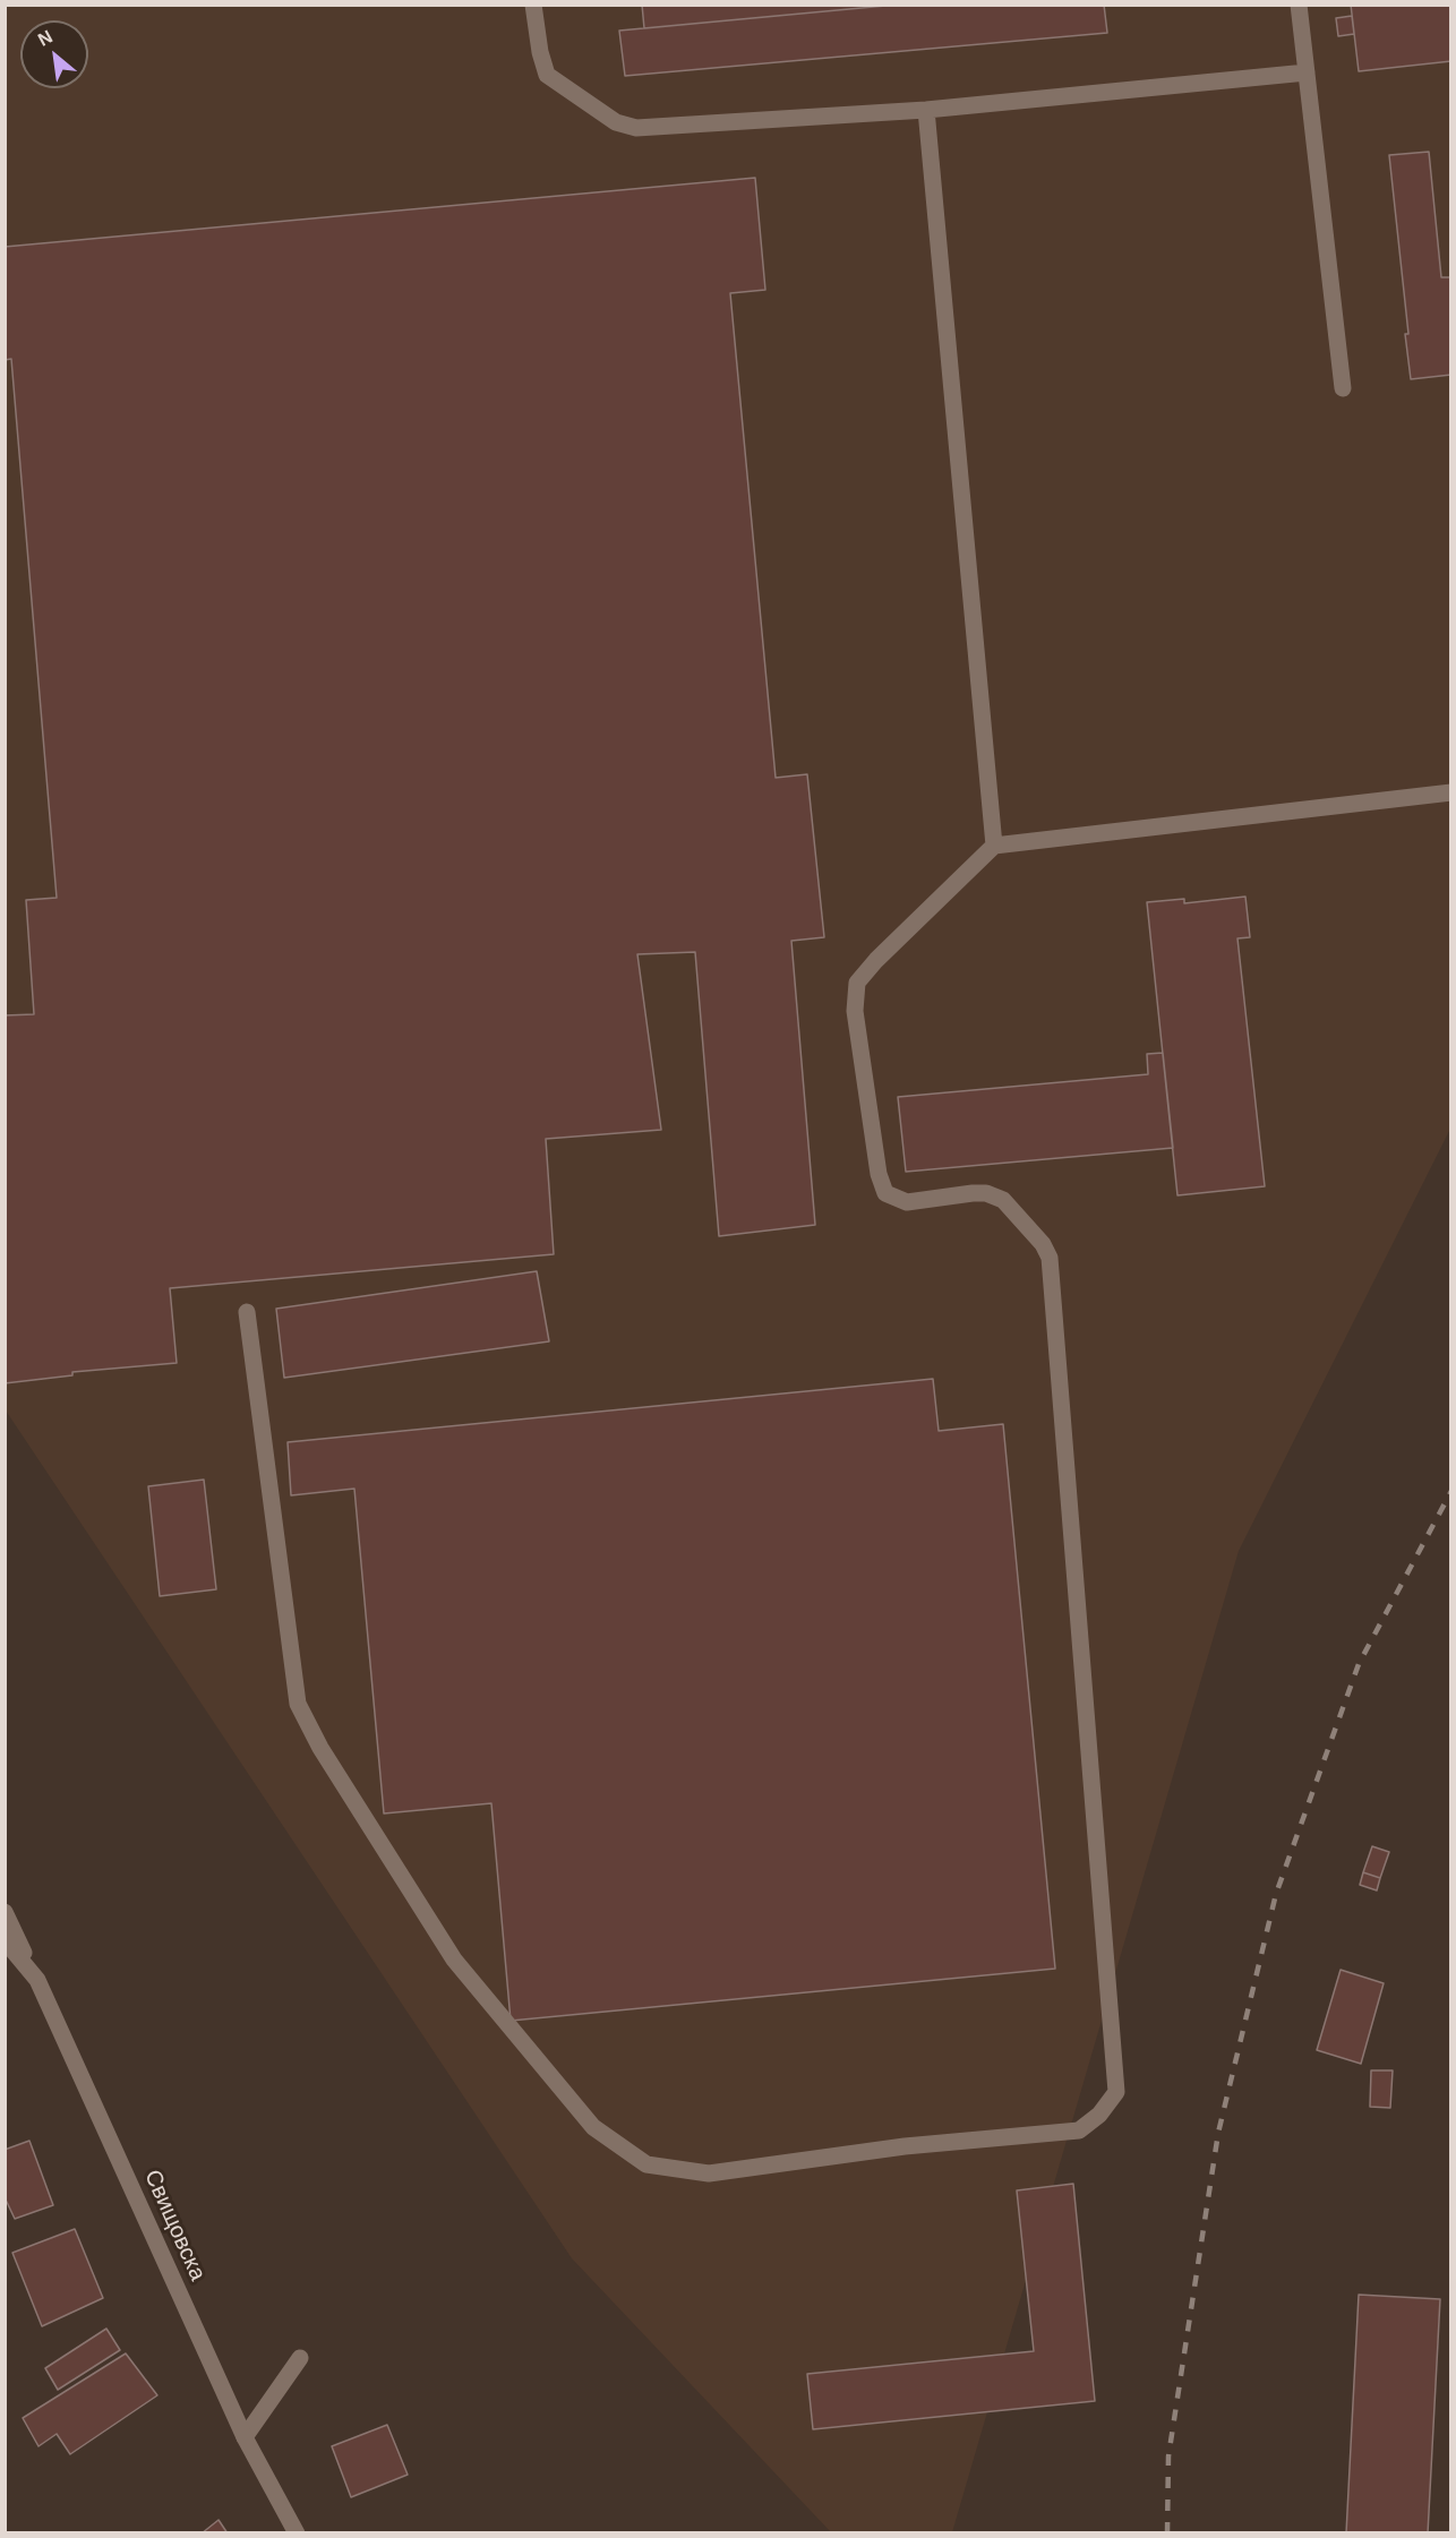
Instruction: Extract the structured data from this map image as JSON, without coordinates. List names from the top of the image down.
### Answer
{
  "streets": {
    "street": ["Свищовска"]
  },
  "north": "top left"
}
